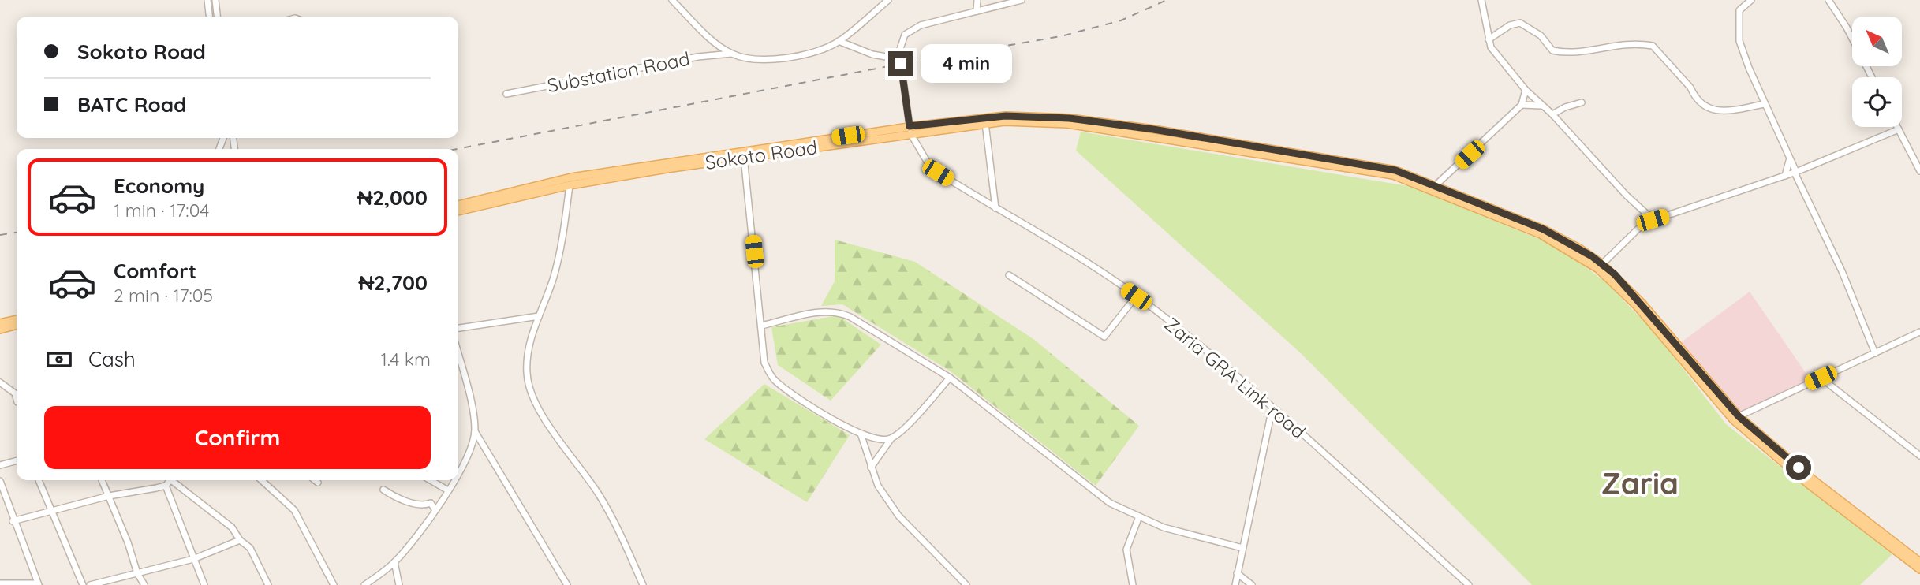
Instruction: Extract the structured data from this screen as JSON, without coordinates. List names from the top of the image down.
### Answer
{
  "streets": {
    "main road": ["Sokoto Road"],
    "street": ["Substation Road", "Zaria GRA Link road"]
  },
  "crossings": [
    ["Sokoto Road", "Zaria GRA Link road"]
  ],
  "districts": ["Zaria"],
  "north": "top left",
  "page": {
    "banner": ["Sokoto Road", "BATC Road"],
    "bubble": "4 min",
    "list": [
      {
        "name": "Economy",
        "note": "1 min · 17:04",
        "value": "₦2,000"
      },
      {
        "name": "Comfort",
        "note": "2 min · 17:05",
        "value": "₦2,700"
      }
    ],
    "pay": ["Cash", "1.4 km"],
    "buttons": "Confirm"
  }
}
